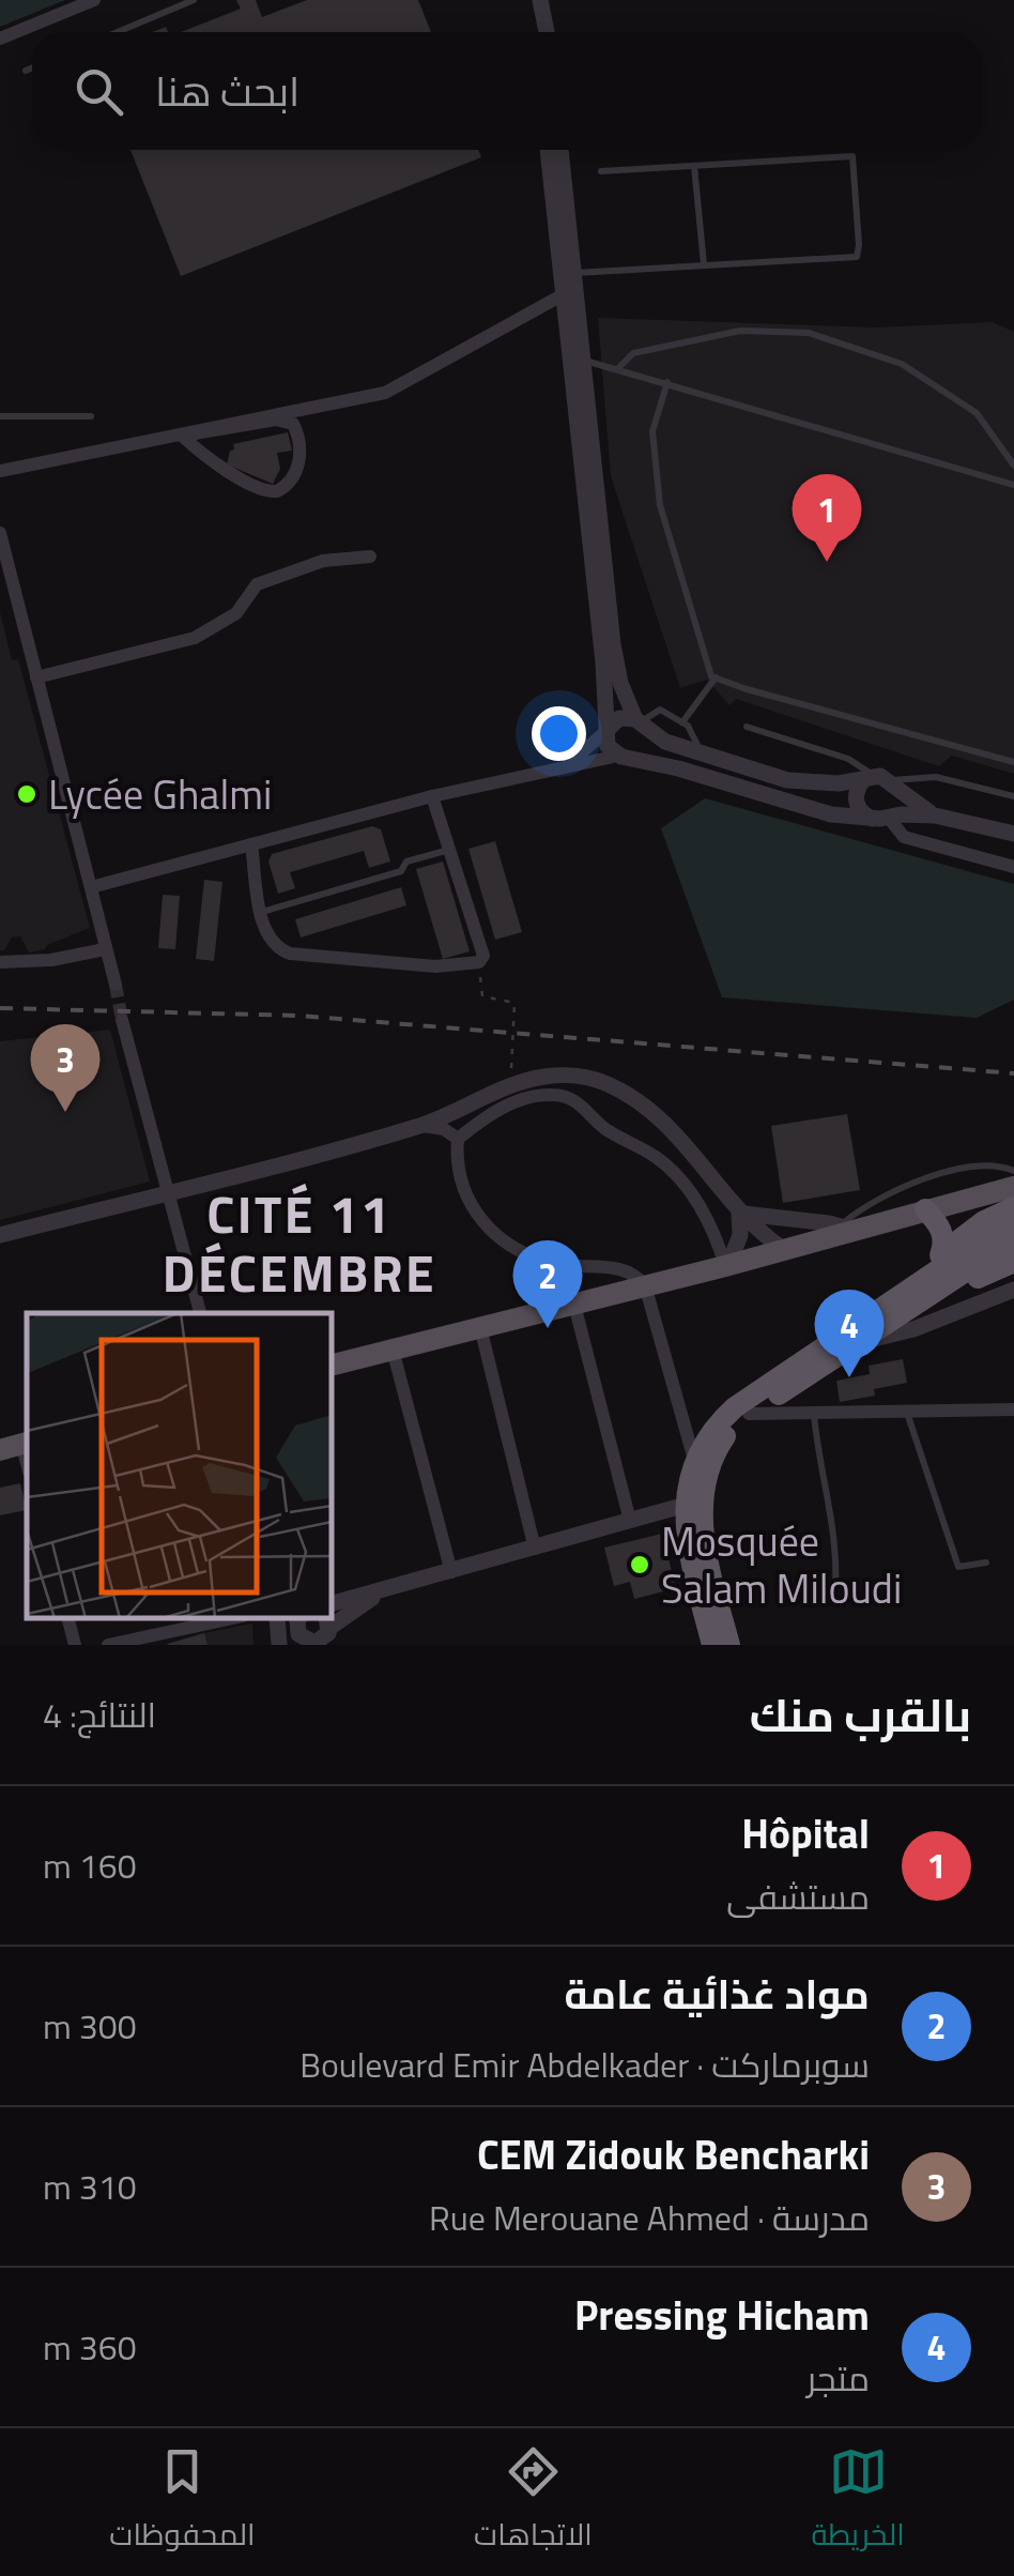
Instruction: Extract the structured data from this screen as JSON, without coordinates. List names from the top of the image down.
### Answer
{
  "districts": ["CITÉ 11 DÉCEMBRE"],
  "places": ["Lycée Ghalmi", "Mosquée Salam Miloudi"],
  "page": {
    "search": "ابحث هنا",
    "pins": [
      "1",
      "3",
      "2",
      "4"
    ],
    "heading": ["بالقرب منك", "النتائج: 4"],
    "list": [
      {
        "mark": "1",
        "name": "Hôpital",
        "note": "مستشفى",
        "value": "160 m"
      },
      {
        "mark": "2",
        "name": "مواد غذائية عامة",
        "note": "سوبرماركت · Boulevard Emir Abdelkader",
        "value": "300 m"
      },
      {
        "mark": "3",
        "name": "CEM Zidouk Bencharki",
        "note": "مدرسة · Rue Merouane Ahmed",
        "value": "310 m"
      },
      {
        "mark": "4",
        "name": "Pressing Hicham",
        "note": "متجر",
        "value": "360 m"
      }
    ],
    "nav": ["الخريطة", "الاتجاهات", "المحفوظات"]
  }
}
